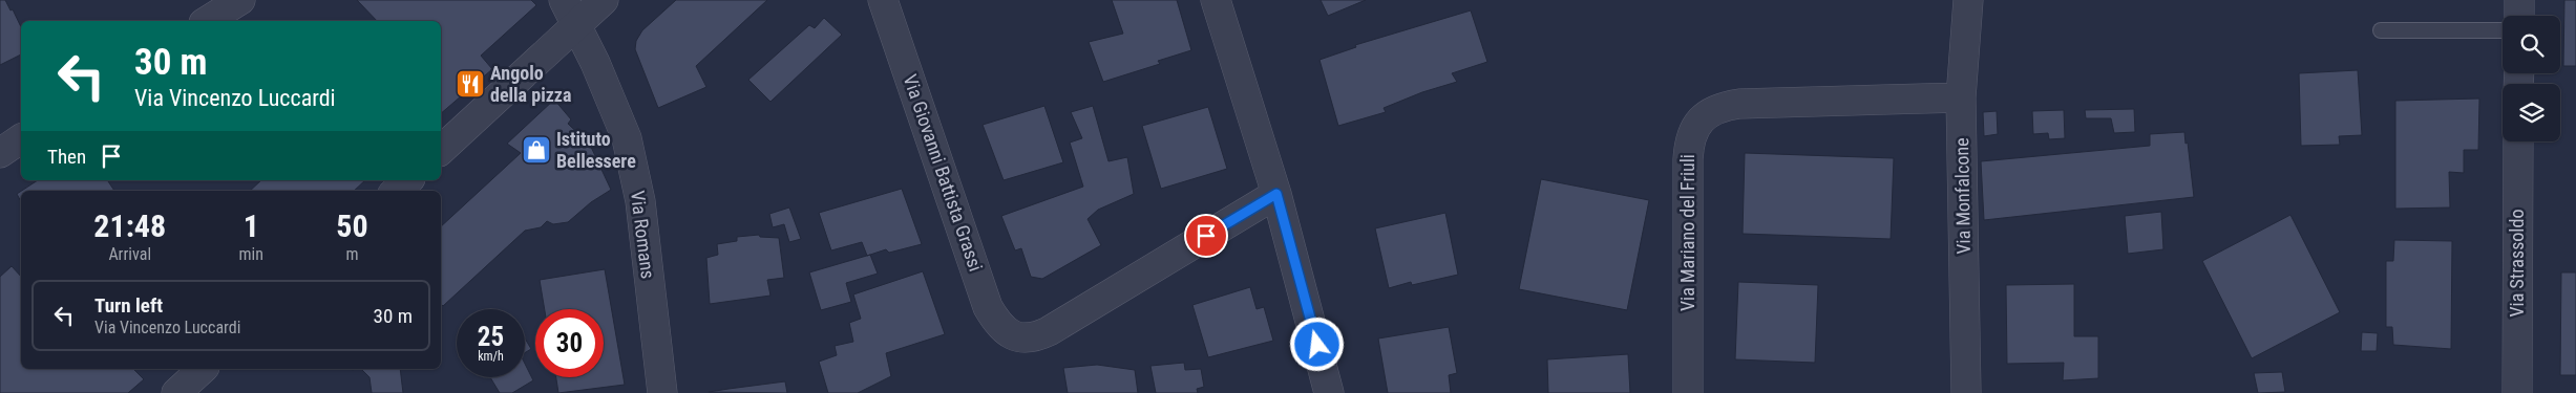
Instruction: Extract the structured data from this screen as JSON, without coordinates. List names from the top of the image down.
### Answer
{
  "streets": {
    "street": [
      "Via Giovanni Battista Grassi",
      "Via Monfalcone",
      "Via Mariano del Friuli",
      "Via Romans",
      "Via Strassoldo"
    ]
  },
  "crossings": [
    ["Via Monfalcone", "Via Mariano del Friuli"]
  ],
  "places": {
    "restaurant": ["Angolo della pizza"],
    "shop": ["Istituto Bellessere"]
  },
  "page": {
    "turn": ["30 m", "Via Vincenzo Luccardi"],
    "then": "Then",
    "eta": [
      "21:48",
      "Arrival",
      "1",
      "min",
      "50",
      "m"
    ],
    "list": [
      {
        "name": "Turn left",
        "note": "Via Vincenzo Luccardi",
        "value": "30 m"
      }
    ],
    "speed": "25 km/h",
    "limit": "30"
  }
}
